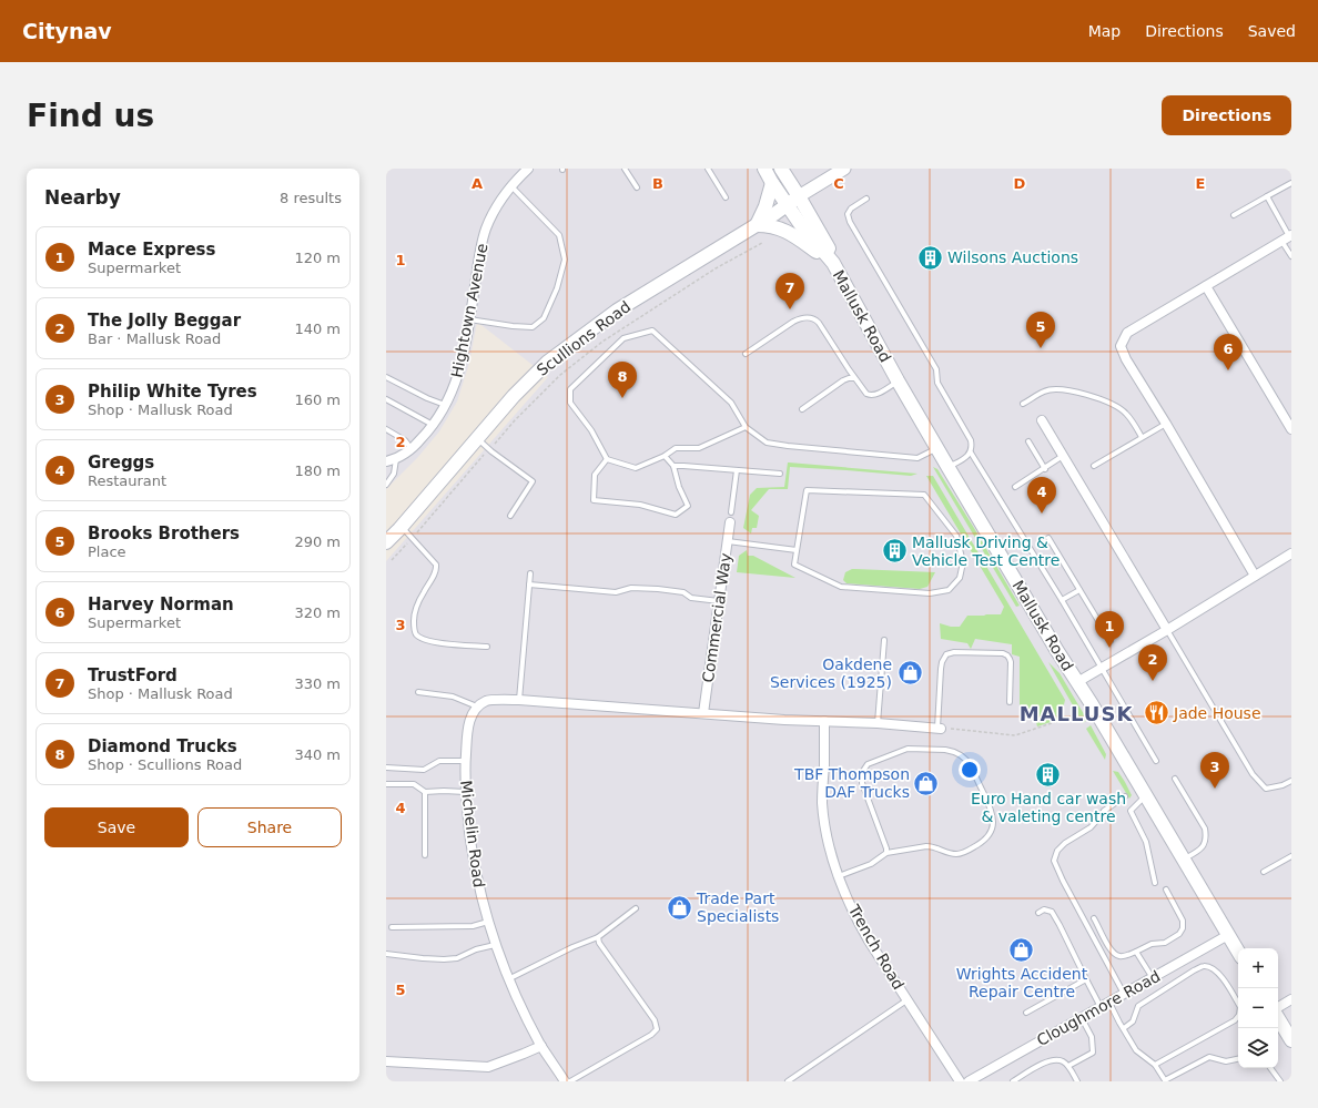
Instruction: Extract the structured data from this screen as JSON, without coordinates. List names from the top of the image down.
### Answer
{
  "streets": {
    "main road": ["Mallusk Road", "Scullions Road"],
    "street": [
      "Hightown Avenue",
      "Commercial Way",
      "Michelin Road",
      "Trench Road",
      "Cloughmore Road"
    ]
  },
  "crossings": [
    ["Mallusk Road", "Scullions Road"],
    ["Mallusk Road", "Cloughmore Road"]
  ],
  "districts": ["MALLUSK"],
  "places": {
    "building": ["Wilsons Auctions", "Mallusk Driving & Vehicle Test Centre", "Euro Hand car wash & valeting centre"],
    "shop": [
      "Oakdene Services (1925)",
      "TBF Thompson DAF Trucks",
      "Trade Part Specialists",
      "Wrights Accident Repair Centre"
    ],
    "restaurant": ["Jade House"]
  },
  "page": {
    "header": "Citynav",
    "nav": ["Map", "Directions", "Saved"],
    "buttons": [
      "Directions",
      ["Save", "Share"]
    ],
    "title": "Find us",
    "heading": ["Nearby", "8 results"],
    "list": [
      {
        "mark": "1",
        "name": "Mace Express",
        "note": "Supermarket",
        "value": "120 m"
      },
      {
        "mark": "2",
        "name": "The Jolly Beggar",
        "note": "Bar · Mallusk Road",
        "value": "140 m"
      },
      {
        "mark": "3",
        "name": "Philip White Tyres",
        "note": "Shop · Mallusk Road",
        "value": "160 m"
      },
      {
        "mark": "4",
        "name": "Greggs",
        "note": "Restaurant",
        "value": "180 m"
      },
      {
        "mark": "5",
        "name": "Brooks Brothers",
        "note": "Place",
        "value": "290 m"
      },
      {
        "mark": "6",
        "name": "Harvey Norman",
        "note": "Supermarket",
        "value": "320 m"
      },
      {
        "mark": "7",
        "name": "TrustFord",
        "note": "Shop · Mallusk Road",
        "value": "330 m"
      },
      {
        "mark": "8",
        "name": "Diamond Trucks",
        "note": "Shop · Scullions Road",
        "value": "340 m"
      }
    ],
    "pins": [
      "7",
      "5",
      "6",
      "8",
      "4",
      "1",
      "2",
      "3"
    ],
    "map_buttons": ["+", "−"]
  },
  "grid": {
    "columns": [
      "A",
      "B",
      "C",
      "D",
      "E"
    ],
    "rows": [
      "1",
      "2",
      "3",
      "4",
      "5"
    ]
  }
}
